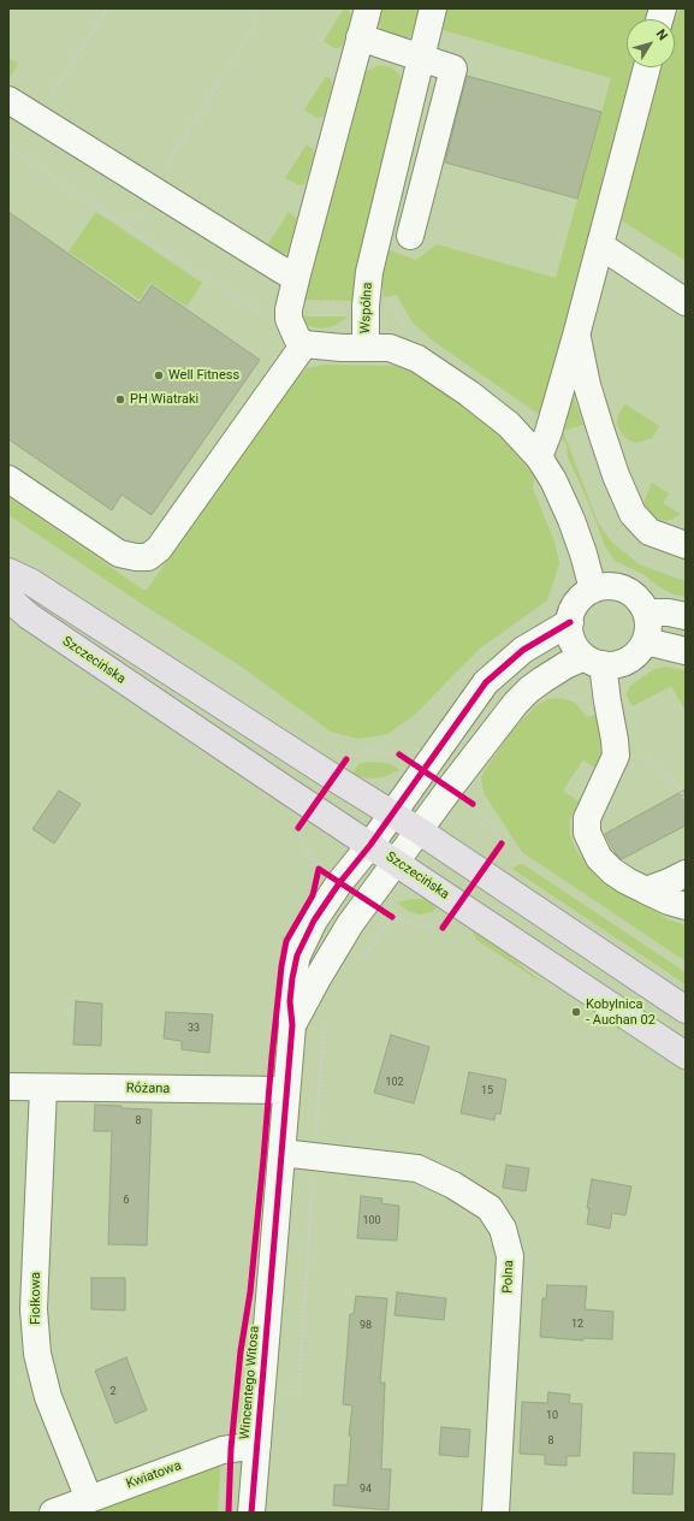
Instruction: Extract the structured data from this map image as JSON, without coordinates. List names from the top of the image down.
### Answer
{
  "streets": {
    "main road": ["Szczecińska"],
    "street": [
      "Wspólna",
      "Różana",
      "Polna",
      "Fiołkowa",
      "Wincentego Witosa",
      "Kwiatowa"
    ]
  },
  "crossings": [
    ["Wspólna", "Wincentego Witosa"],
    ["Szczecińska", "Wincentego Witosa"],
    ["Różana", "Fiołkowa"],
    ["Różana", "Wincentego Witosa"],
    ["Polna", "Wincentego Witosa"],
    ["Fiołkowa", "Kwiatowa"],
    ["Wincentego Witosa", "Kwiatowa"]
  ],
  "places": ["Well Fitness", "PH Wiatraki", "Kobylnica - Auchan 02"],
  "house_numbers": [
    "33",
    "102",
    "15",
    "8",
    "6",
    "100",
    "12",
    "98",
    "2",
    "10",
    "8",
    "94"
  ],
  "north": "top right"
}
